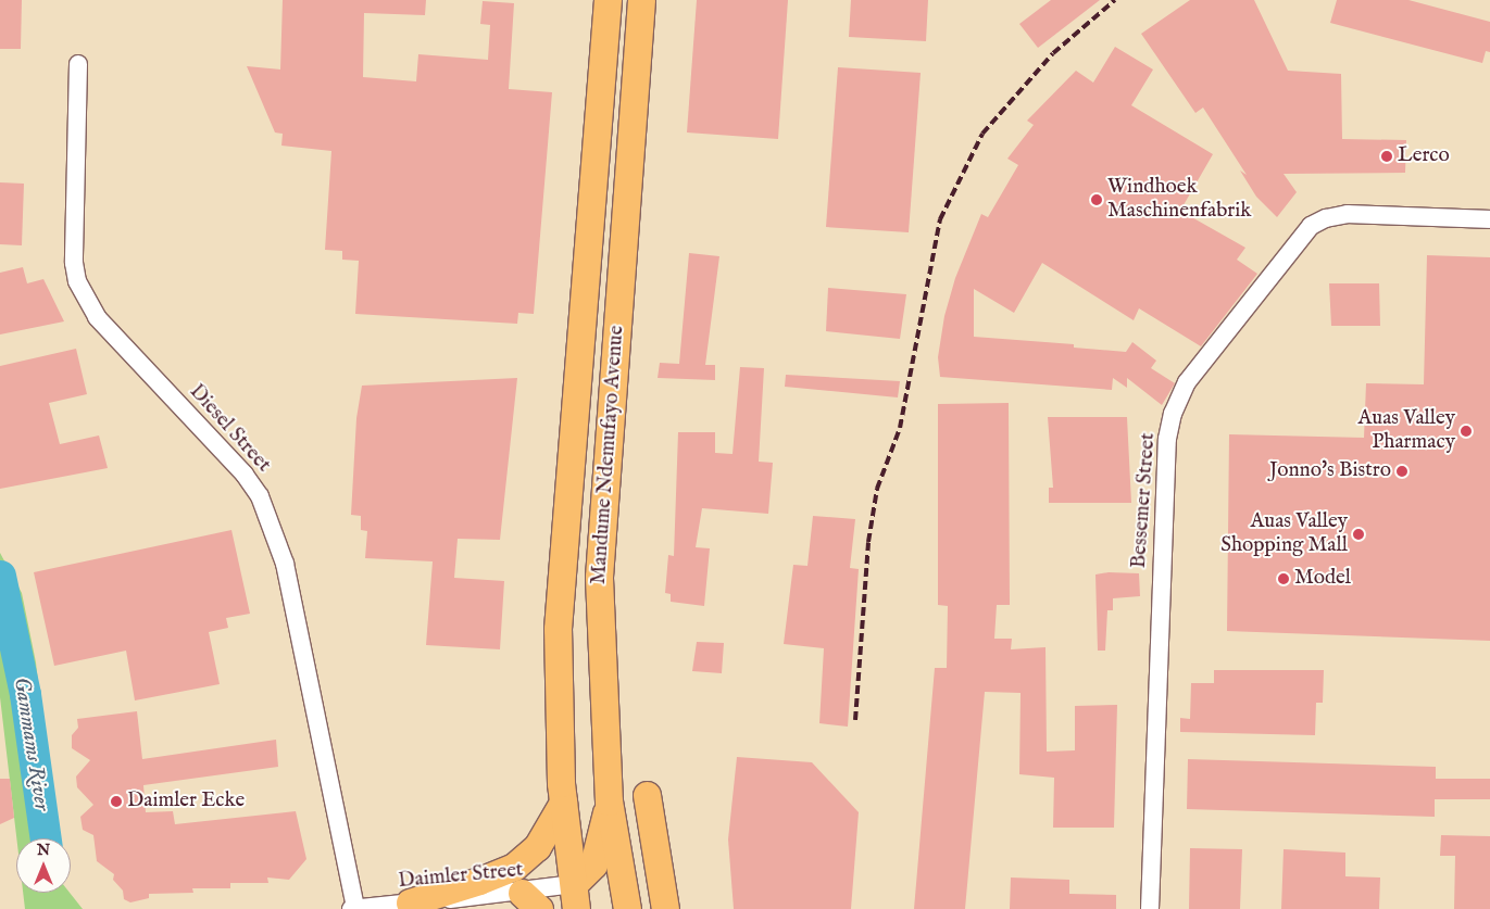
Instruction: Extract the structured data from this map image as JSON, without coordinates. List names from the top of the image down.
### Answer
{
  "streets": {
    "main road": ["Mandume Ndemufayo Avenue"],
    "street": ["Diesel Street", "Bessemer Street", "Daimler Street"]
  },
  "crossings": [
    ["Diesel Street", "Daimler Street"],
    ["Mandume Ndemufayo Avenue", "Daimler Street"]
  ],
  "water": ["Gammams River"],
  "places": [
    "Lerco",
    "Windhoek Maschinenfabrik",
    "Auas Valley Pharmacy",
    "Jonno's Bistro",
    "Auas Valley Shopping Mall",
    "Model",
    "Daimler Ecke"
  ],
  "north": "top"
}
